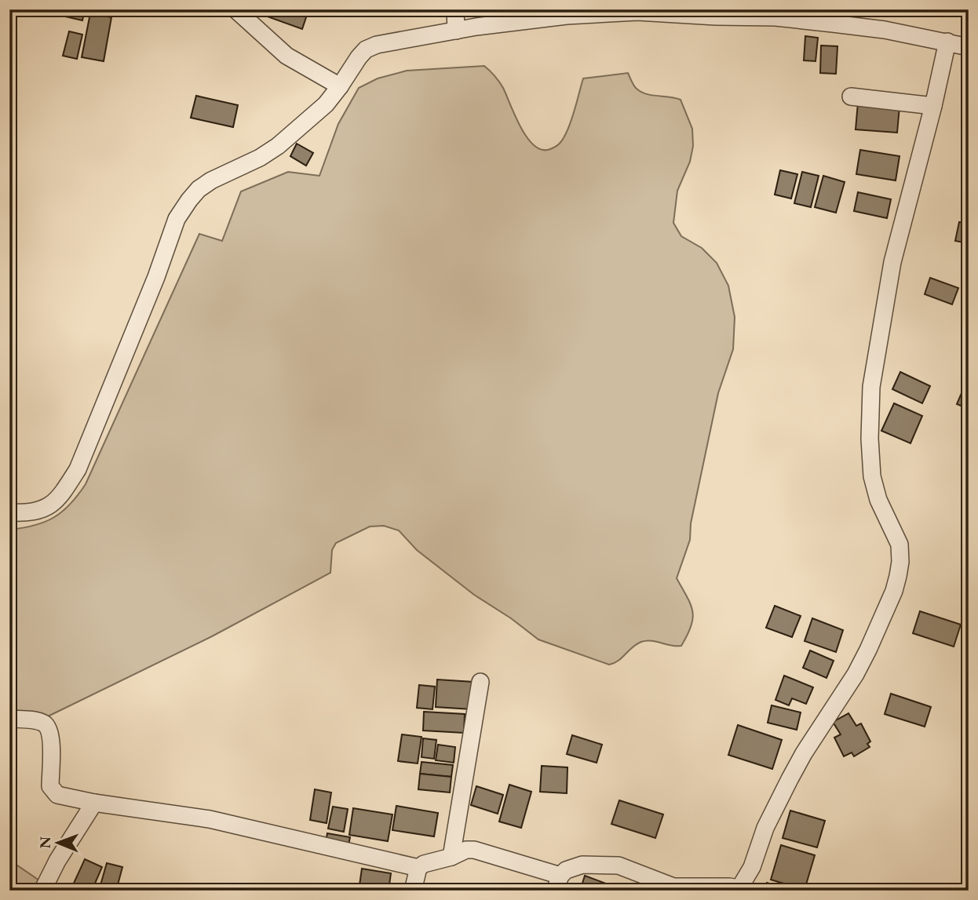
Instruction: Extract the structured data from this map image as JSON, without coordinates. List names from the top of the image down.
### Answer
{
  "north": "left"
}
